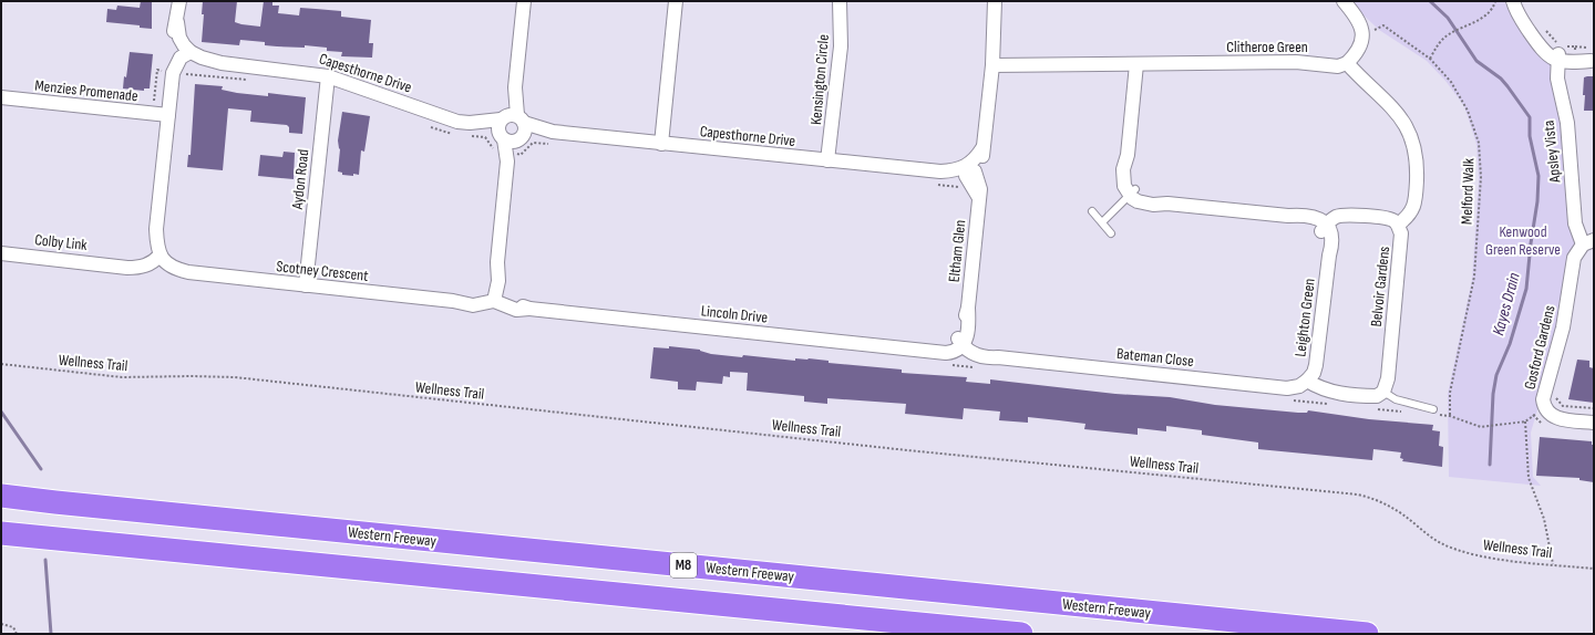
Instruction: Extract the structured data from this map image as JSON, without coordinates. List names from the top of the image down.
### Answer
{
  "streets": {
    "highway": ["Western Freeway", "M8"],
    "street": [
      "Clitheroe Green",
      "Capesthorne Drive",
      "Kensington Circle",
      "Menzies Promenade",
      "Apsley Vista",
      "Aydon Road",
      "Colby Link",
      "Eltham Glen",
      "Scotney Crescent",
      "Belvoir Gardens",
      "Lincoln Drive",
      "Leighton Green",
      "Gosford Gardens",
      "Bateman Close"
    ],
    "path": ["Melford Walk", "Wellness Trail"]
  },
  "crossings": [
    ["Capesthorne Drive", "Kensington Circle"],
    ["Capesthorne Drive", "Aydon Road"],
    ["Capesthorne Drive", "Eltham Glen"],
    ["Apsley Vista", "Gosford Gardens"],
    ["Aydon Road", "Scotney Crescent"],
    ["Colby Link", "Scotney Crescent"],
    ["Eltham Glen", "Lincoln Drive"],
    ["Eltham Glen", "Bateman Close"],
    ["Scotney Crescent", "Lincoln Drive"],
    ["Belvoir Gardens", "Leighton Green"],
    ["Lincoln Drive", "Bateman Close"],
    ["Leighton Green", "Bateman Close"]
  ],
  "water": ["Kayes Drain"],
  "parks": ["Kenwood Green Reserve"]
}
